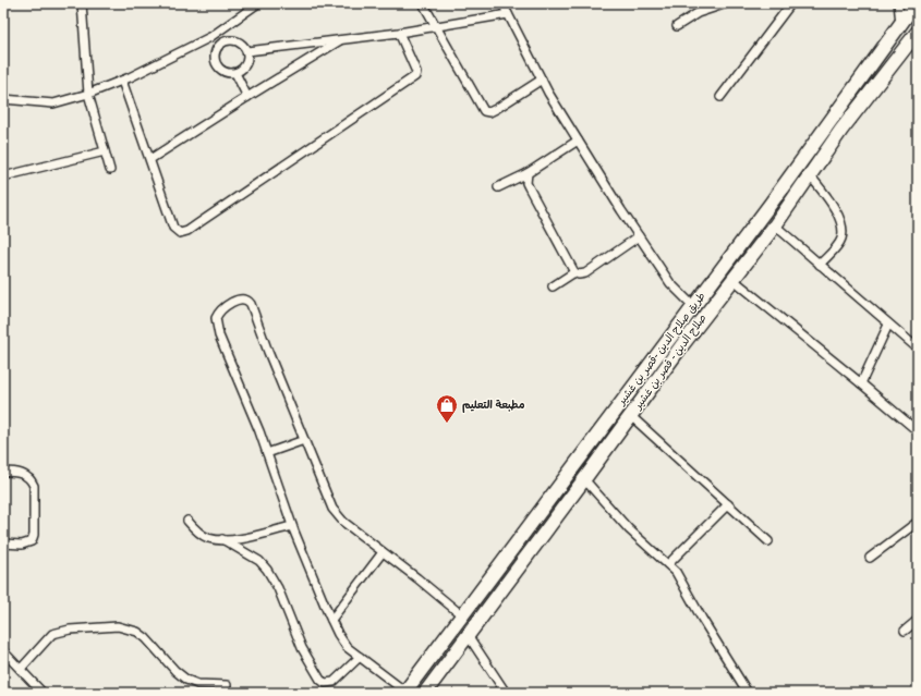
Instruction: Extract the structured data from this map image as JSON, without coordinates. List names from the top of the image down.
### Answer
{
  "streets": {
    "highway": ["طريق صلاح الدين -قصر بن غشير", "صلاح الدين - قصر بن غشير"]
  },
  "places": {
    "shop": ["مطبعة التعليم"]
  }
}
